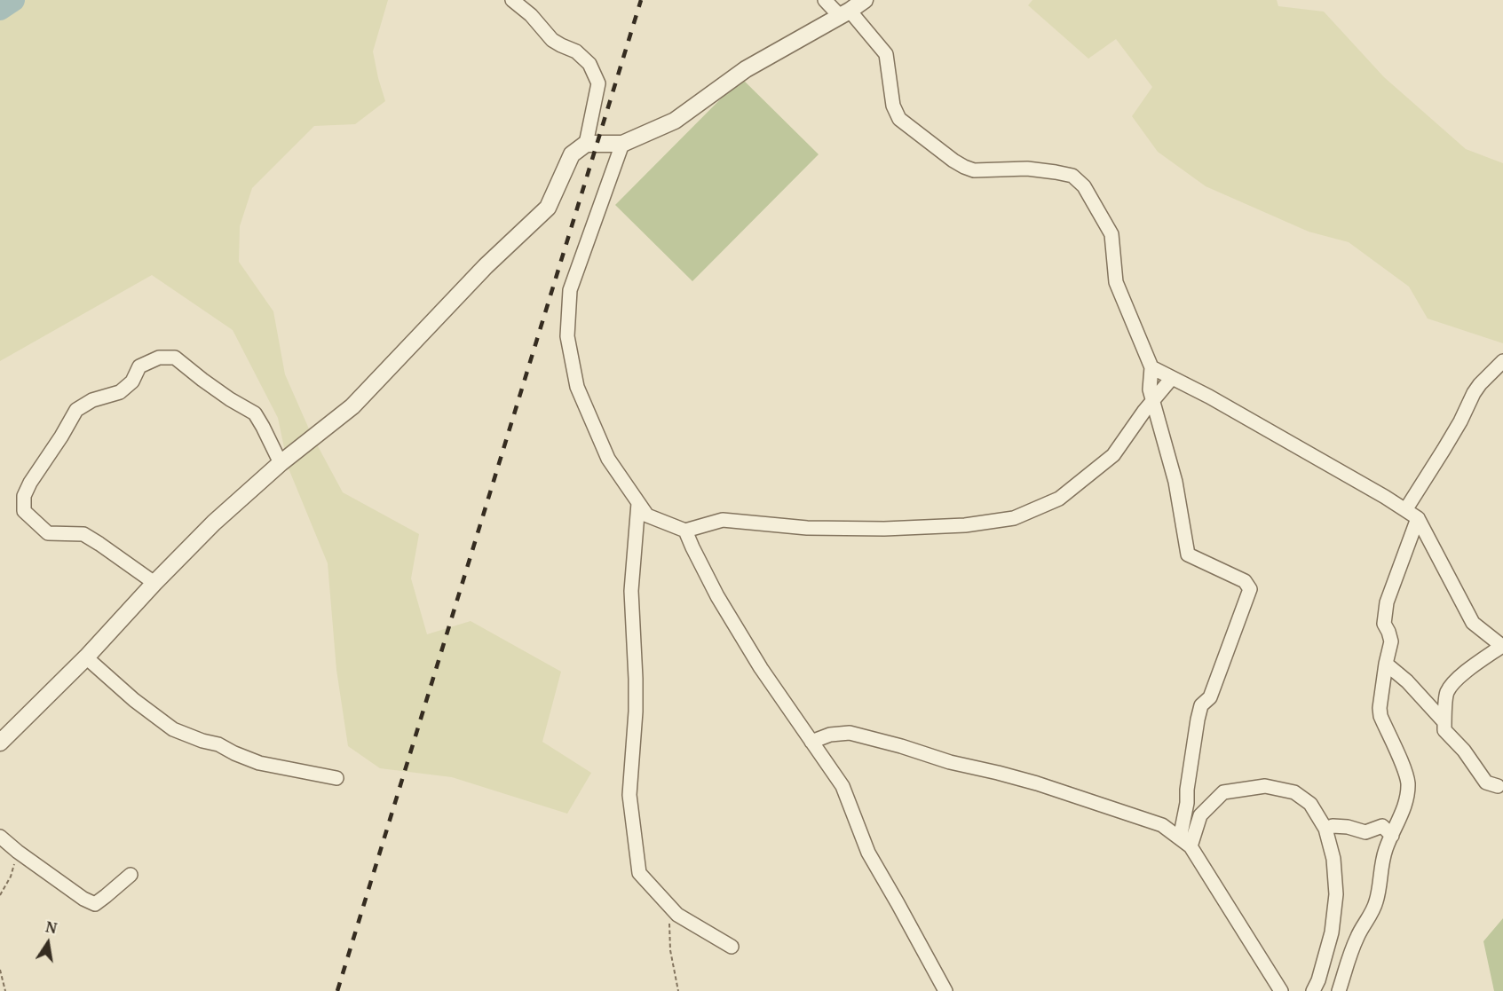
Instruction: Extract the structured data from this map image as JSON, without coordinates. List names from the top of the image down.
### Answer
{
  "north": "top"
}
